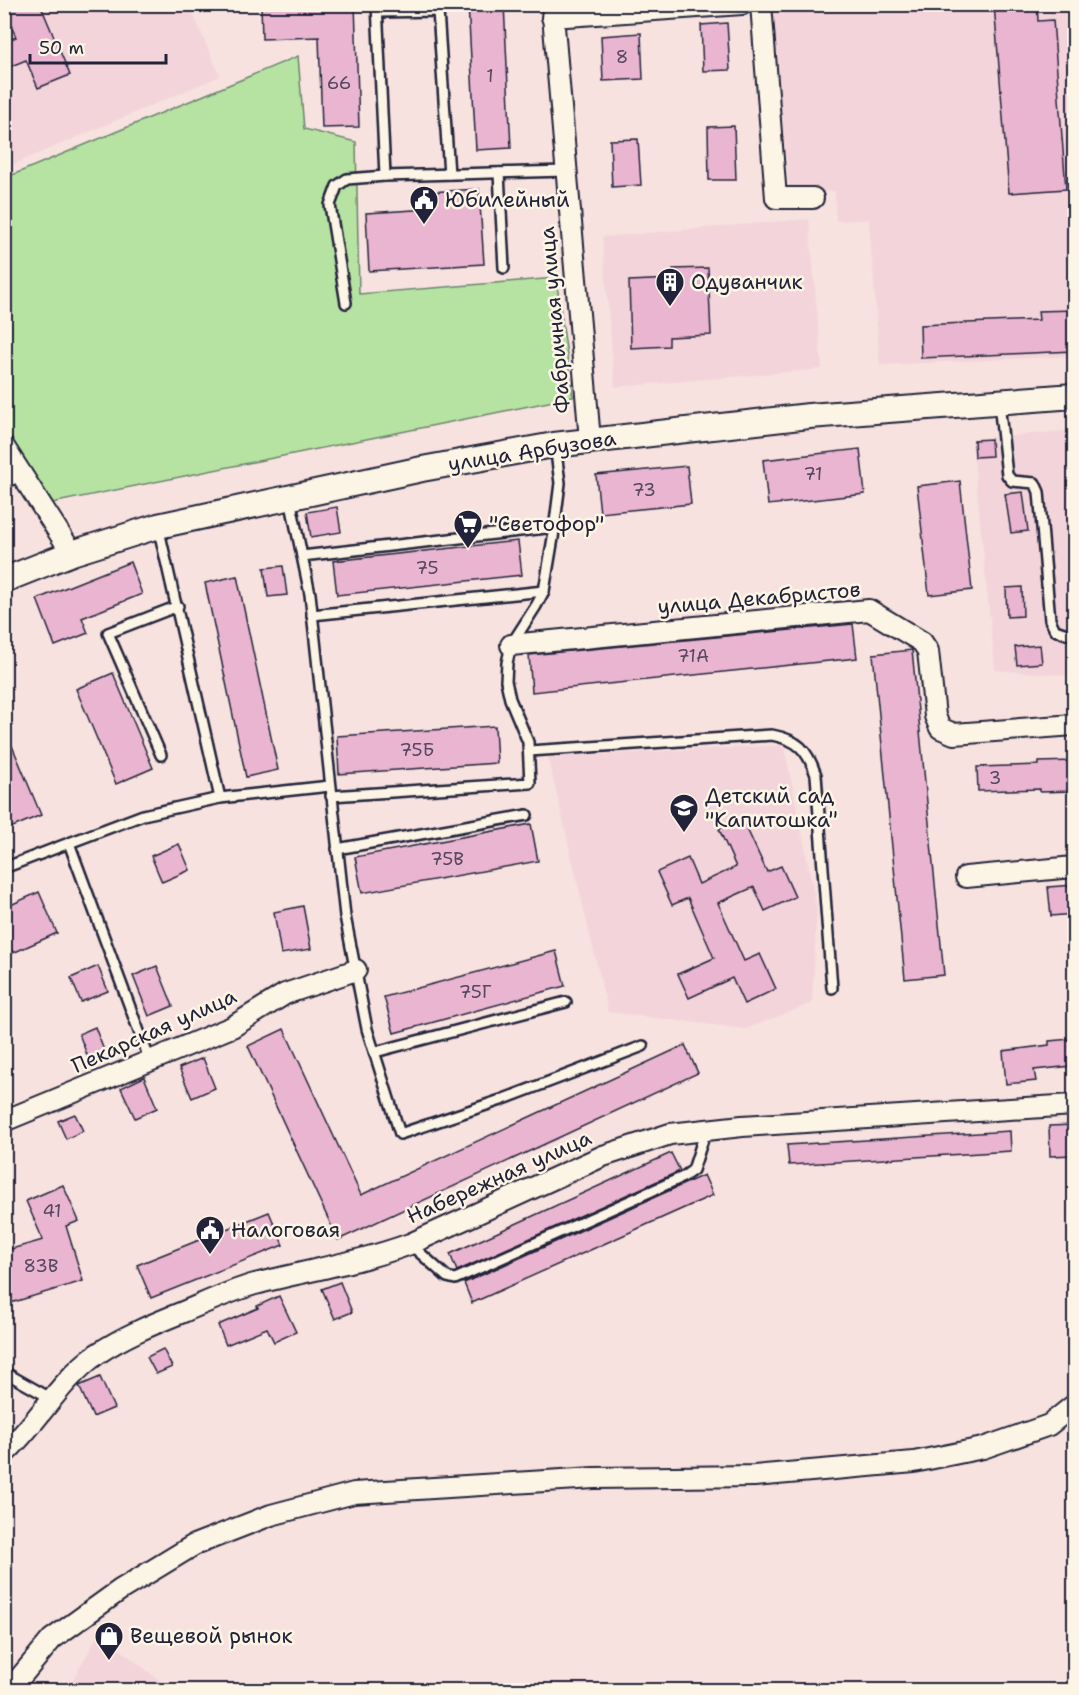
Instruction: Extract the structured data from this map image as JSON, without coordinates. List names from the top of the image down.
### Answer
{
  "streets": {
    "street": [
      "Фабричная улица",
      "улица Арбузова",
      "улица Декабристов",
      "Пекарская улица",
      "Набережная улица"
    ]
  },
  "crossings": [
    ["Фабричная улица", "улица Арбузова"]
  ],
  "places": {
    "public building": ["Юбилейный", "Налоговая"],
    "building": ["Одуванчик"],
    "supermarket": ["\"Светофор\""],
    "school or university": ["Детский сад \"Капитошка\""],
    "shop": ["Вещевой рынок"]
  },
  "house_numbers": [
    "8",
    "1",
    "66",
    "71",
    "73",
    "75",
    "71А",
    "75Б",
    "3",
    "75В",
    "75Г",
    "41",
    "83В"
  ],
  "scale_bar": "50 m"
}
